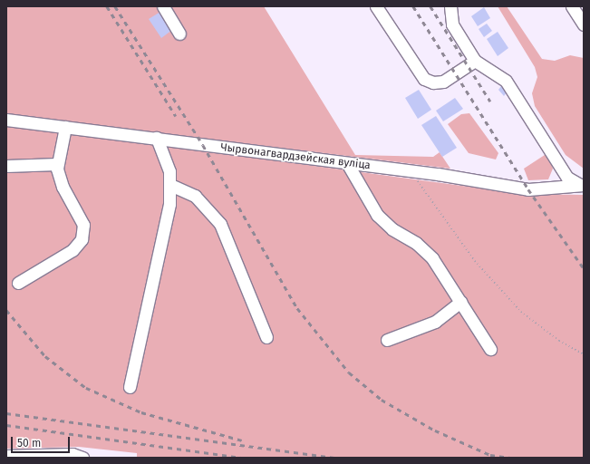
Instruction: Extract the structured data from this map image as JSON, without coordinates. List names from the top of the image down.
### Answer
{
  "streets": {
    "street": ["Чырвонагвардзейская вуліца"]
  },
  "scale_bar": "50 m"
}
